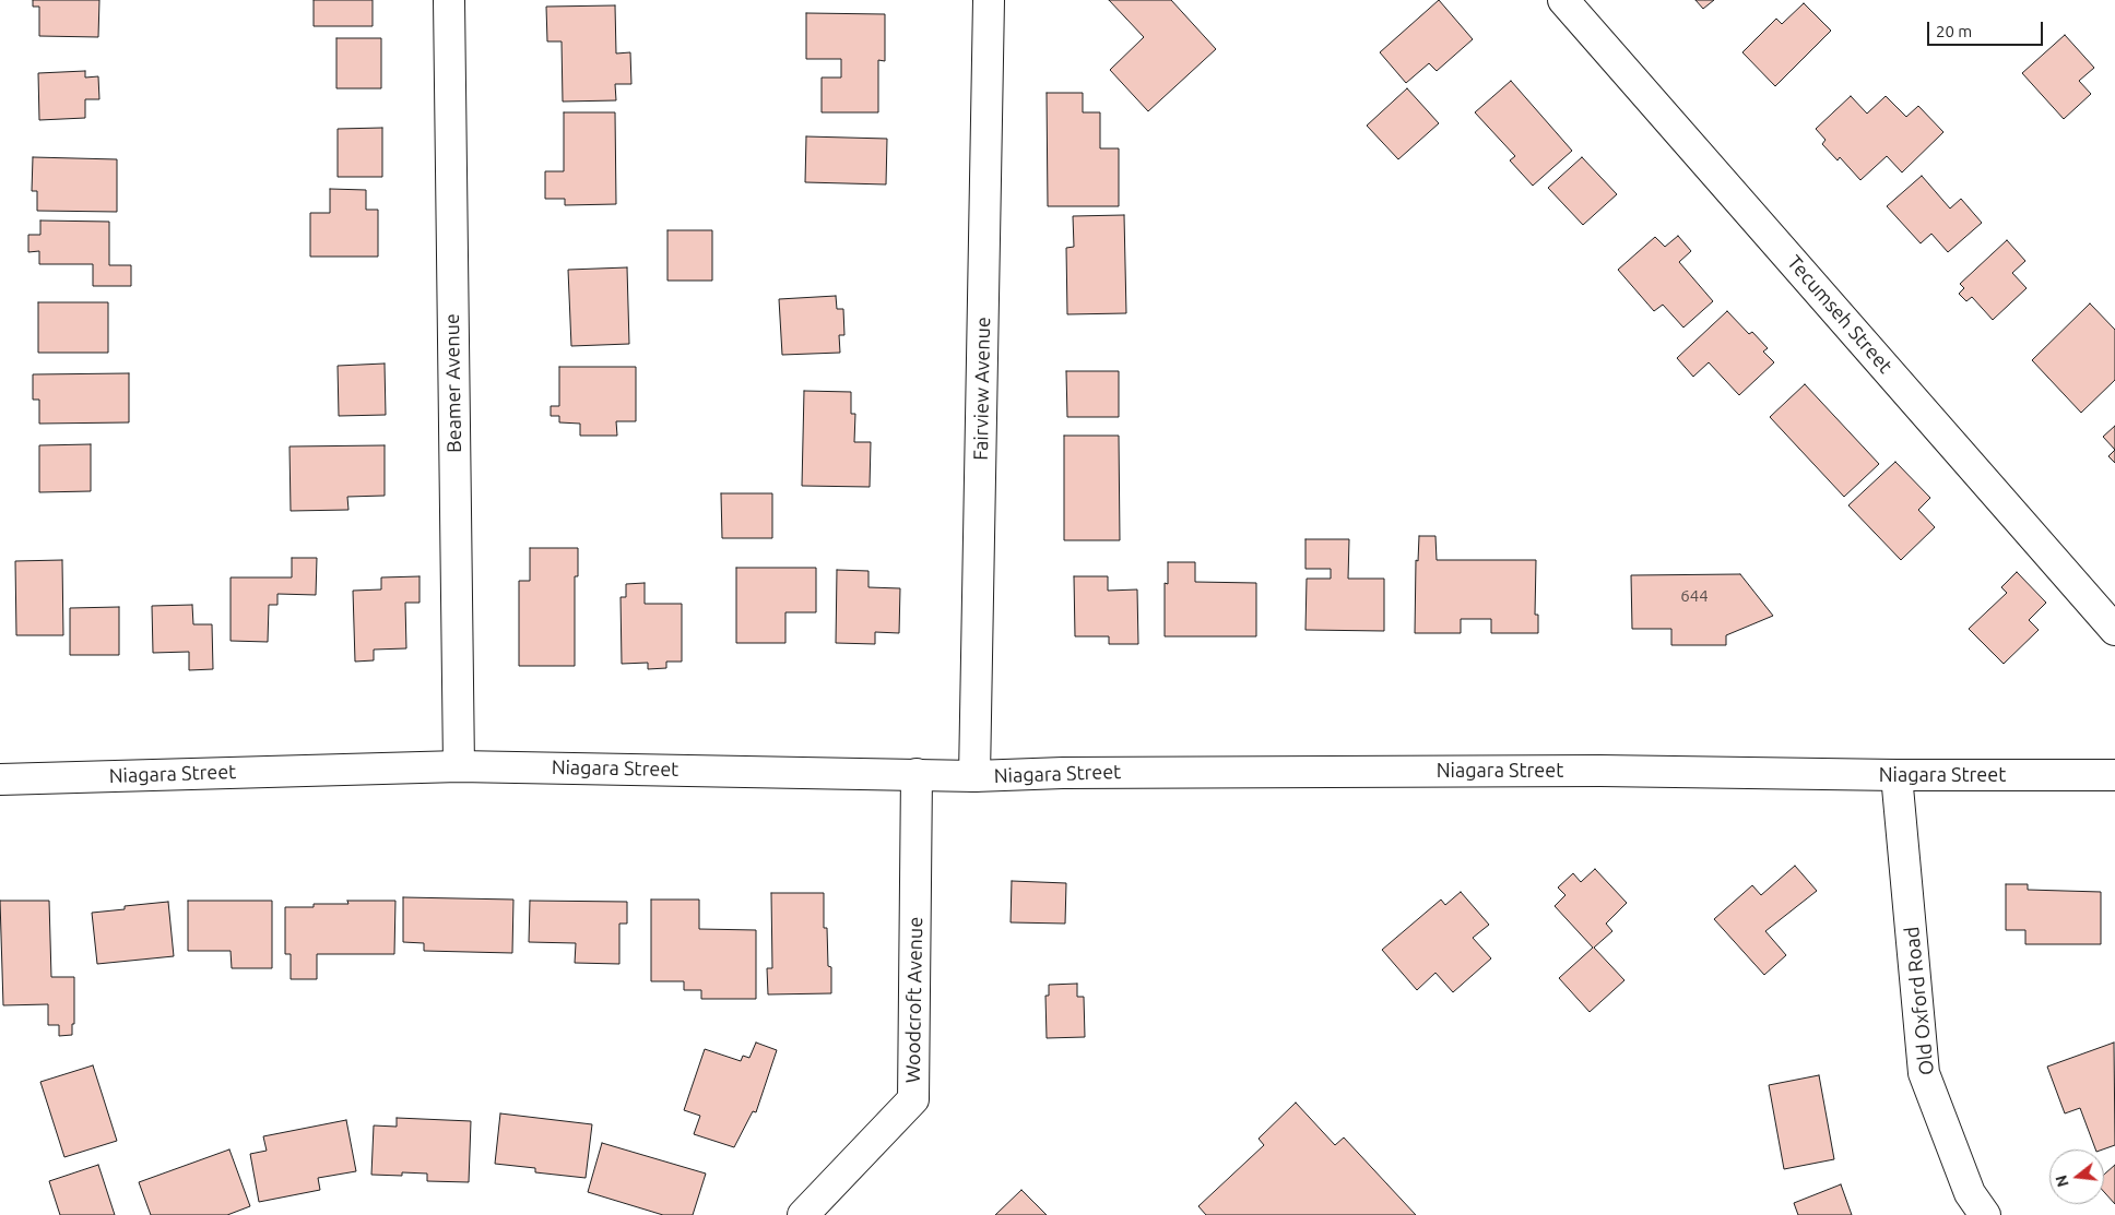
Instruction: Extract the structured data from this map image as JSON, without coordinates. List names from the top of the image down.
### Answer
{
  "streets": {
    "street": [
      "Tecumseh Street",
      "Beamer Avenue",
      "Fairview Avenue",
      "Niagara Street",
      "Woodcroft Avenue",
      "Old Oxford Road"
    ]
  },
  "crossings": [
    ["Beamer Avenue", "Niagara Street"],
    ["Fairview Avenue", "Niagara Street"],
    ["Niagara Street", "Woodcroft Avenue"],
    ["Niagara Street", "Old Oxford Road"]
  ],
  "house_numbers": ["644"],
  "scale_bar": "20 m",
  "north": "left"
}
